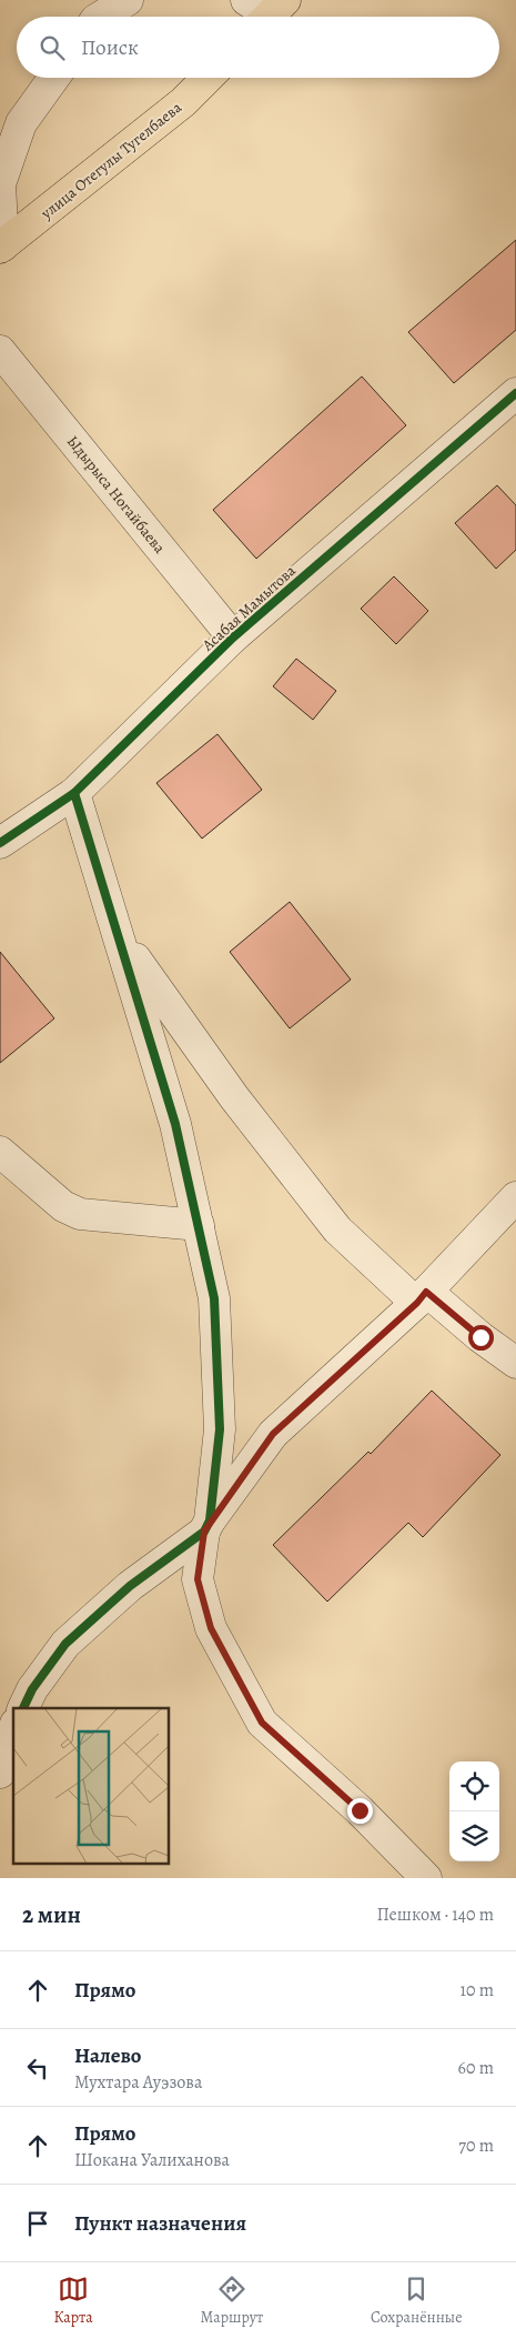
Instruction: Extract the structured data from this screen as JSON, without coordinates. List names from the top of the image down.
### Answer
{
  "streets": {
    "main road": ["улица Отегулы Тугелбаева"],
    "street": ["Ыдырыса Ногайбаева", "Асабая Мамытова"]
  },
  "crossings": [
    ["Ыдырыса Ногайбаева", "Асабая Мамытова"]
  ],
  "page": {
    "search": "Поиск",
    "heading": ["2 мин", "Пешком · 140 m"],
    "list": [
      ["Прямо", "10 m"],
      ["Налево", "Мухтара Ауэзова", "60 m"],
      ["Прямо", "Шокана Уалиханова", "70 m"],
      "Пункт назначения"
    ],
    "nav": ["Карта", "Маршрут", "Сохранённые"]
  }
}
